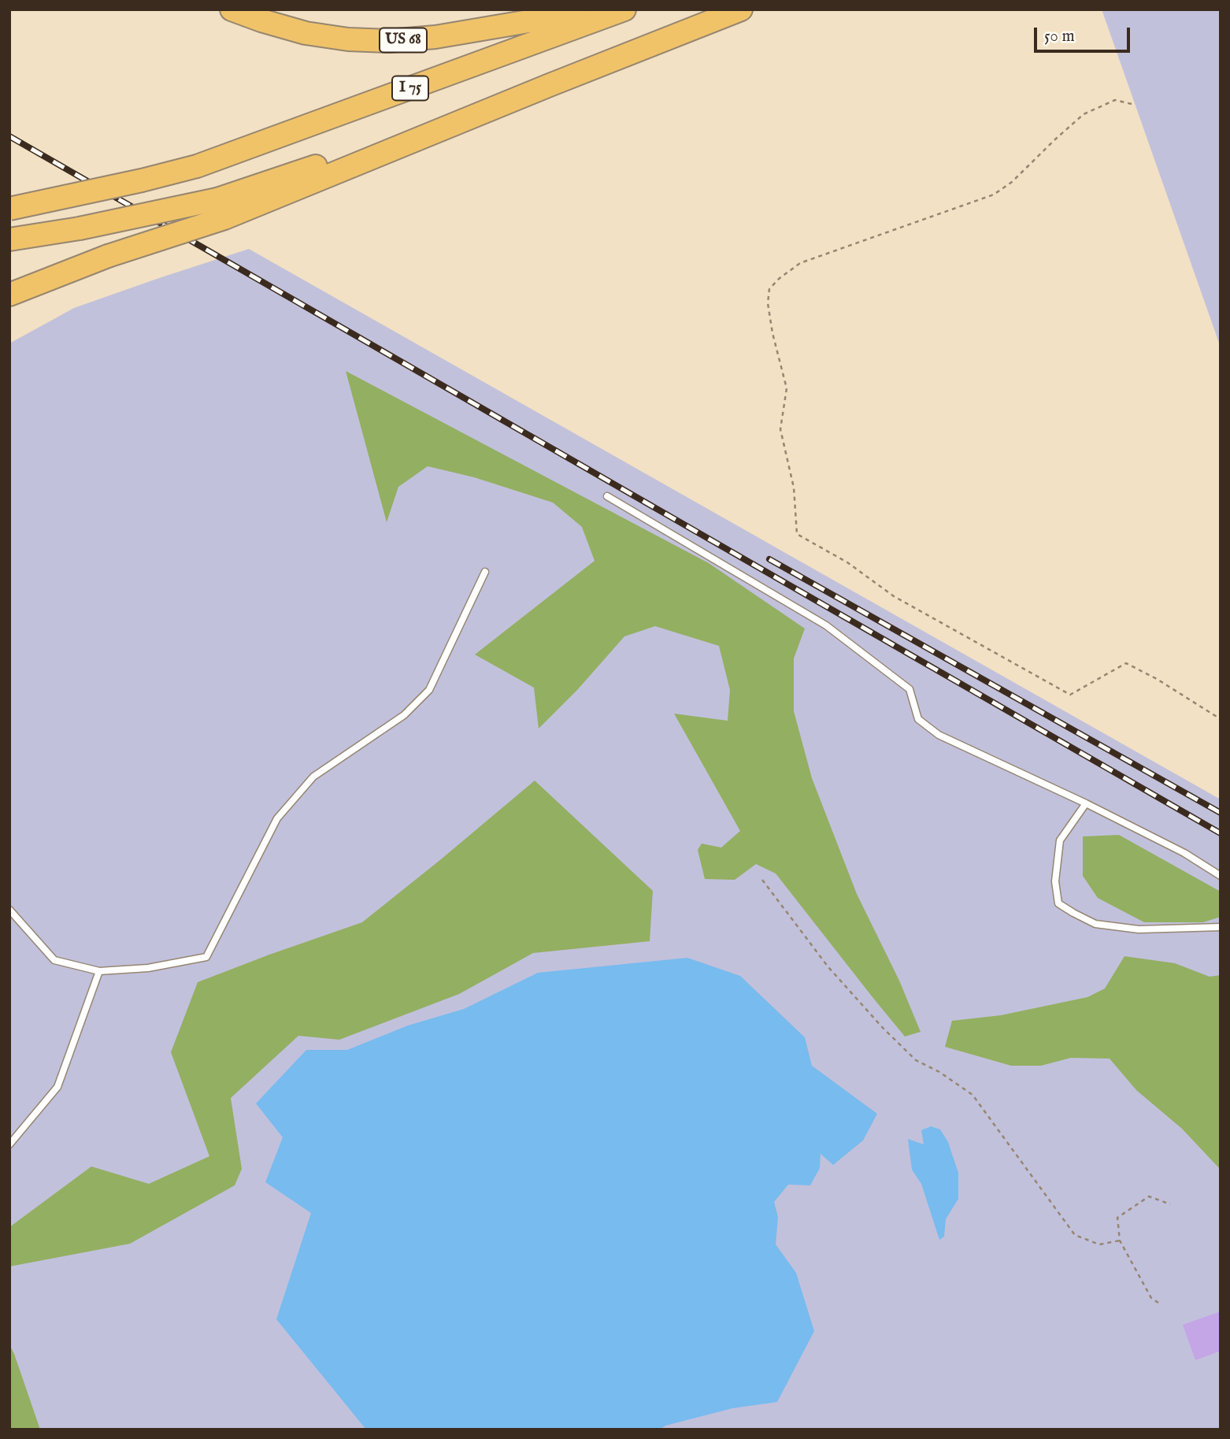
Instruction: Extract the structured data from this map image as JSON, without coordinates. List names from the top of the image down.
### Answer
{
  "streets": {
    "highway": ["US 68", "I 75"]
  },
  "scale_bar": "50 m"
}
